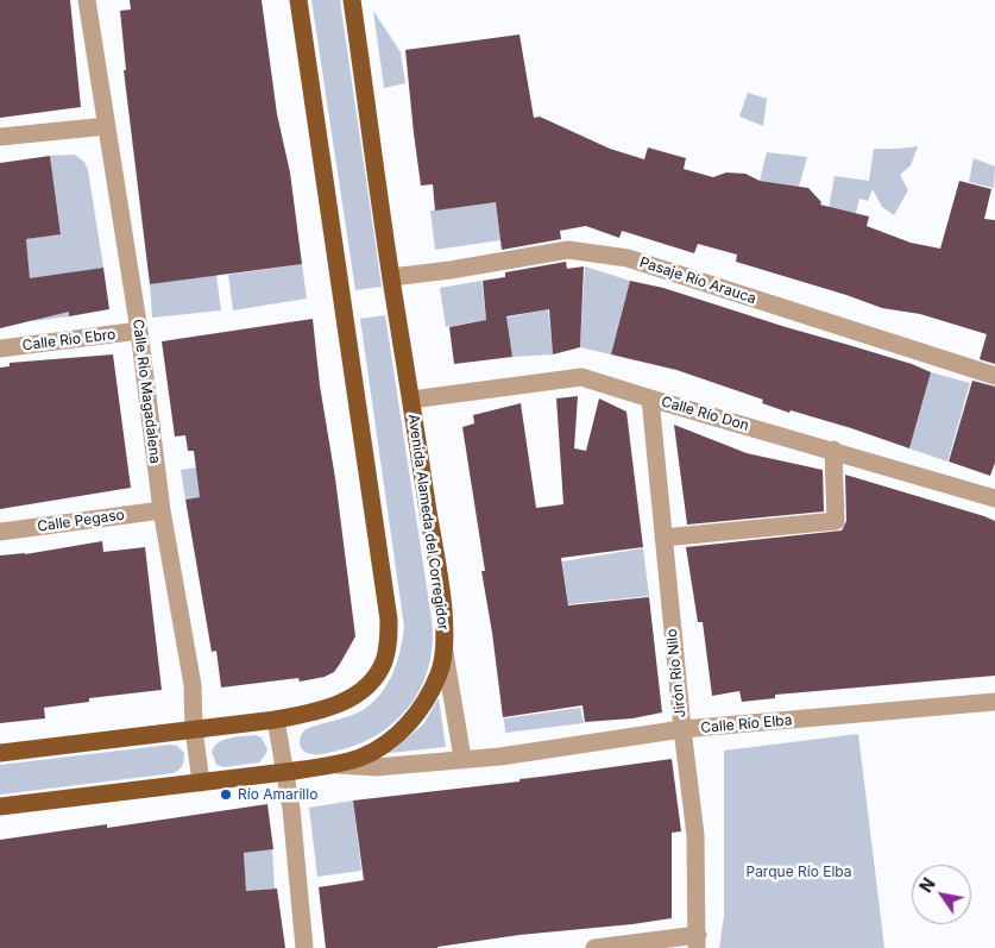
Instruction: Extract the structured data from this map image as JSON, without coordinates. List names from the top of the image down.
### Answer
{
  "streets": {
    "main road": ["Avenida Alameda del Corregidor"],
    "street": [
      "Pasaje Río Arauca",
      "Calle Rio Ebro",
      "Calle Rio Magadalena",
      "Calle Río Don",
      "Calle Pegaso",
      "Jirón Río Nilo",
      "Calle Río Elba"
    ]
  },
  "crossings": [
    ["Pasaje Río Arauca", "Avenida Alameda del Corregidor"],
    ["Calle Rio Ebro", "Calle Rio Magadalena"],
    ["Calle Rio Magadalena", "Calle Pegaso"],
    ["Calle Rio Magadalena", "Avenida Alameda del Corregidor"],
    ["Calle Río Don", "Avenida Alameda del Corregidor"],
    ["Calle Río Don", "Jirón Río Nilo"],
    ["Avenida Alameda del Corregidor", "Calle Río Elba"],
    ["Jirón Río Nilo", "Calle Río Elba"]
  ],
  "parks": ["Parque Río Elba"],
  "places": ["Río Amarillo"],
  "north": "top left"
}
